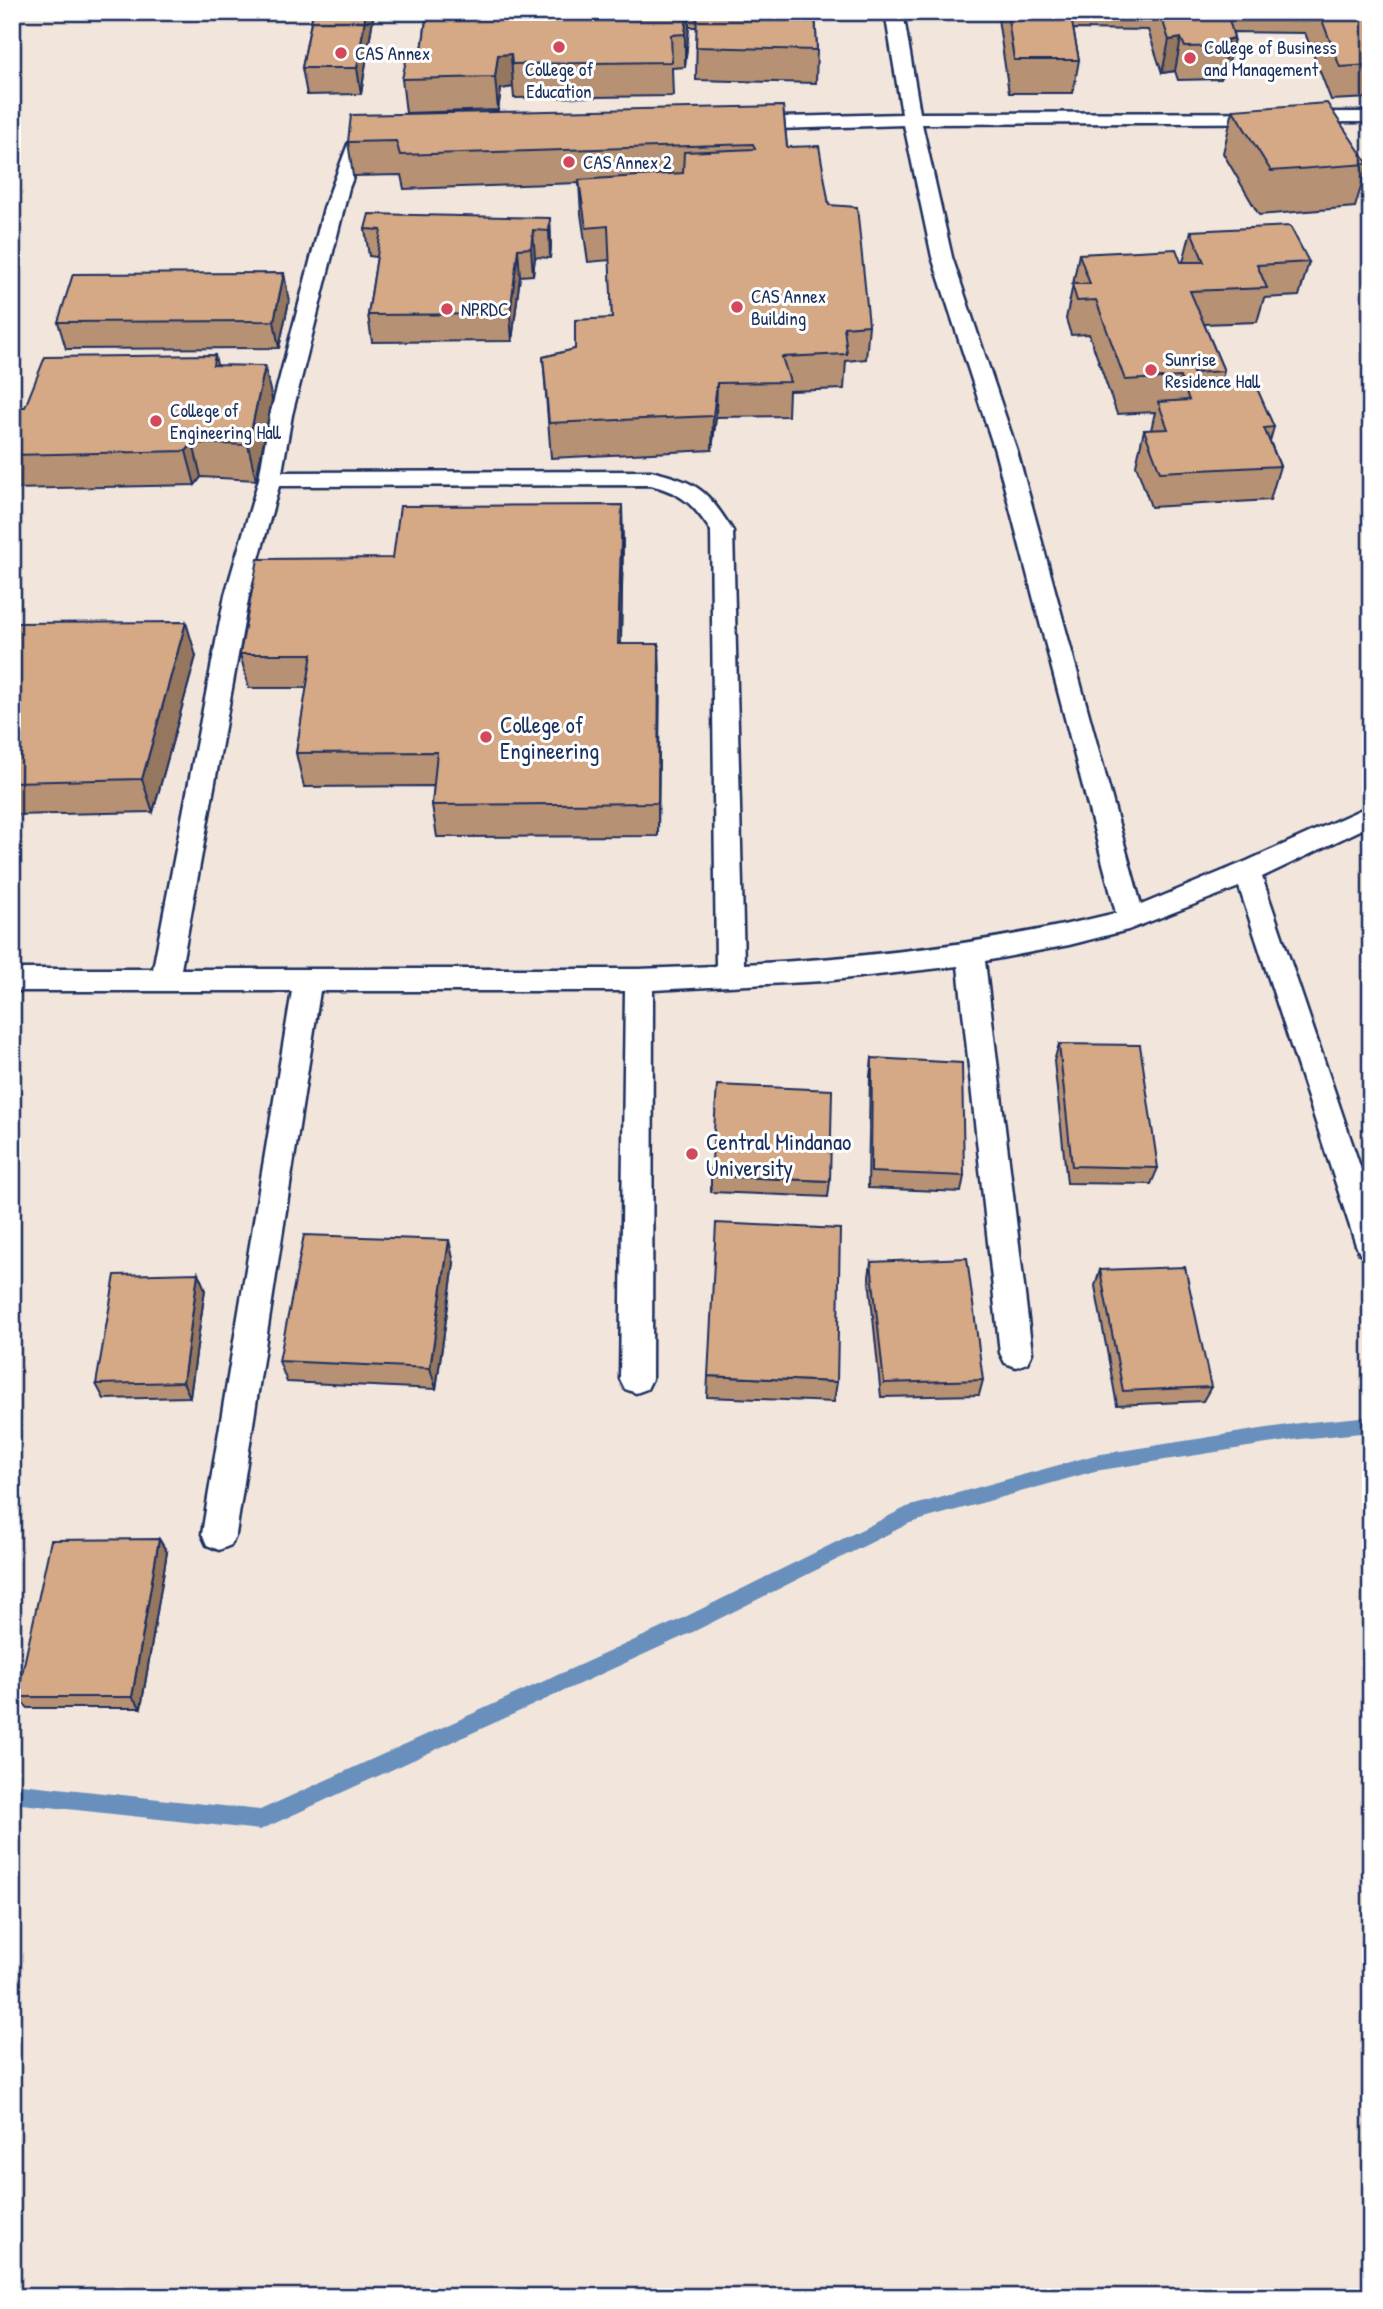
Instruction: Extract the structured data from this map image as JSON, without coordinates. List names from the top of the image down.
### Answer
{
  "places": [
    "College of Education",
    "CAS Annex",
    "College of Business and Management",
    "CAS Annex 2",
    "CAS Annex Building",
    "NPRDC",
    "Sunrise Residence Hall",
    "College of Engineering Hall",
    "College of Engineering",
    "Central Mindanao University"
  ]
}
